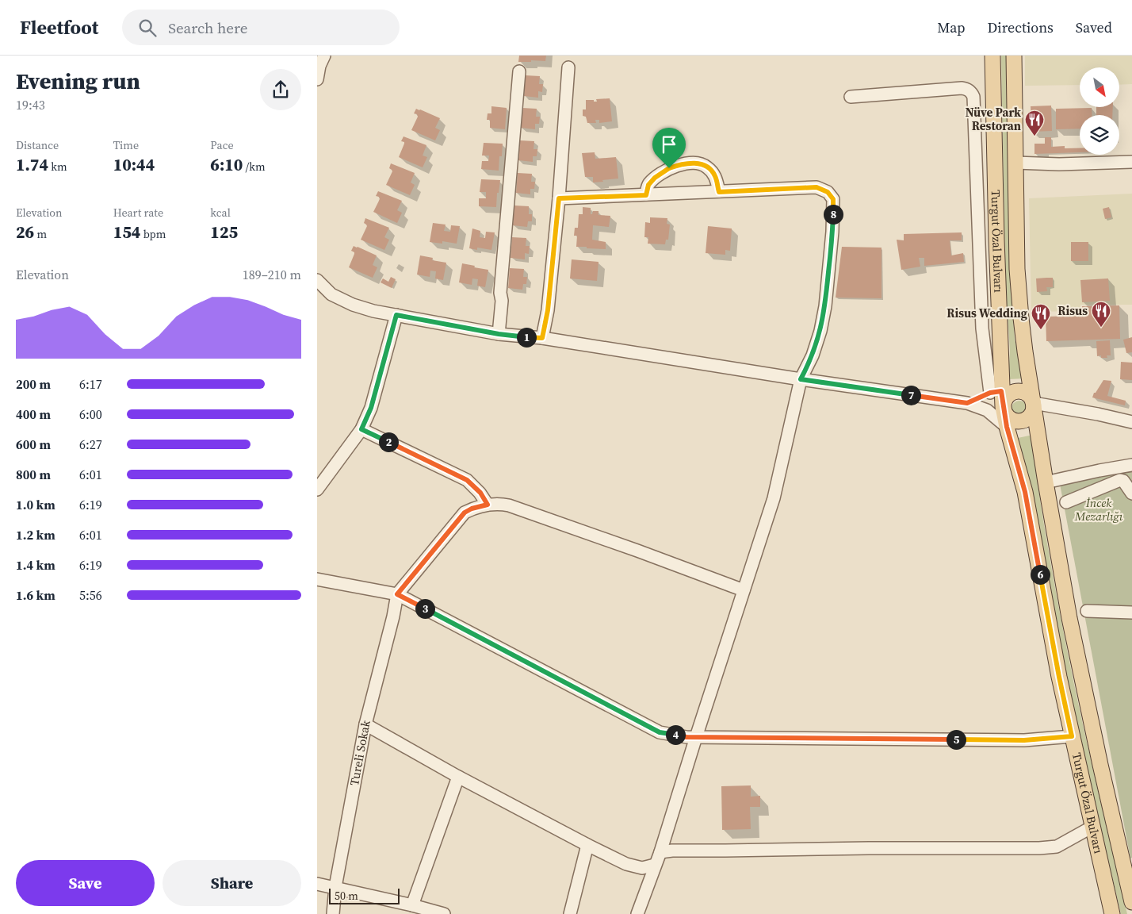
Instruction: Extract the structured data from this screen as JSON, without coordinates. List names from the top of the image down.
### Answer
{
  "streets": {
    "main road": ["Turgut Özal Bulvarı"],
    "street": ["Tureli Sokak"]
  },
  "parks": ["İncek Mezarlığı"],
  "places": {
    "restaurant": ["Nüve Park Restoran", "Risus", "Risus Wedding"]
  },
  "scale_bar": "50 m",
  "north": "bottom right",
  "page": {
    "header": "Fleetfoot",
    "search": "Search here",
    "nav": ["Map", "Directions", "Saved"],
    "heading": ["Evening run", "19:43"],
    "stats": [
      ["Distance", "1.74 km"],
      ["Time", "10:44"],
      ["Pace", "6:10 /km"],
      ["Elevation", "26 m"],
      ["Heart rate", "154 bpm"],
      ["kcal", "125"]
    ],
    "pins": [
      "8",
      "1",
      "7",
      "2",
      "6",
      "3",
      "4",
      "5"
    ],
    "chart": ["Elevation", "189–210 m"],
    "list": [
      {
        "name": "200 m",
        "note": "6:17"
      },
      {
        "name": "400 m",
        "note": "6:00"
      },
      {
        "name": "600 m",
        "note": "6:27"
      },
      {
        "name": "800 m",
        "note": "6:01"
      },
      {
        "name": "1.0 km",
        "note": "6:19"
      },
      {
        "name": "1.2 km",
        "note": "6:01"
      },
      {
        "name": "1.4 km",
        "note": "6:19"
      },
      {
        "name": "1.6 km",
        "note": "5:56"
      }
    ],
    "buttons": ["Save", "Share"],
    "scale": "50 m"
  }
}
